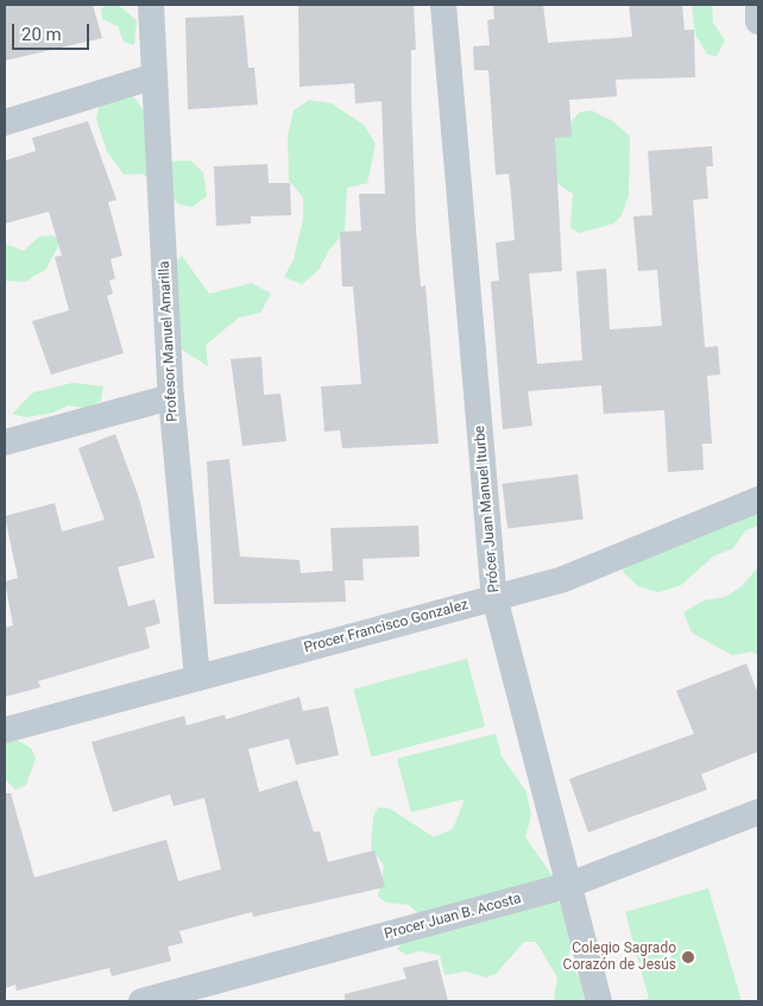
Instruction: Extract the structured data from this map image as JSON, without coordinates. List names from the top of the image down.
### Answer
{
  "streets": {
    "street": [
      "Profesor Manuel Amarilla",
      "Prócer Juan Manuel Iturbe",
      "Procer Francisco Gonzalez",
      "Procer Juan B. Acosta"
    ]
  },
  "crossings": [
    ["Profesor Manuel Amarilla", "Procer Francisco Gonzalez"],
    ["Prócer Juan Manuel Iturbe", "Procer Francisco Gonzalez"],
    ["Prócer Juan Manuel Iturbe", "Procer Juan B. Acosta"]
  ],
  "places": ["Colegio Sagrado Corazón de Jesús"],
  "scale_bar": "20 m"
}
